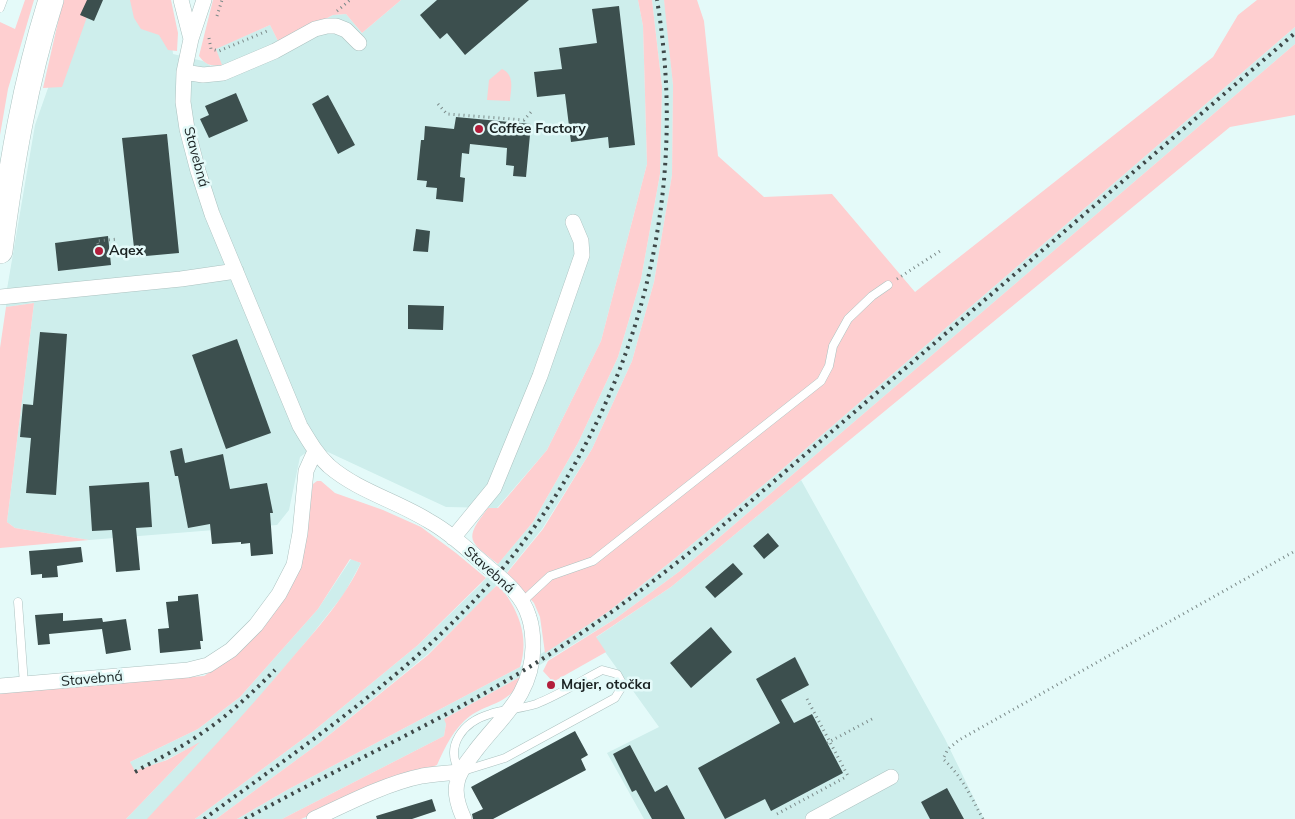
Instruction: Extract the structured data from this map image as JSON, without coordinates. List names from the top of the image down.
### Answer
{
  "streets": {
    "street": ["Stavebná"]
  },
  "places": ["Coffee Factory", "Aqex", "Majer, otočka"]
}
